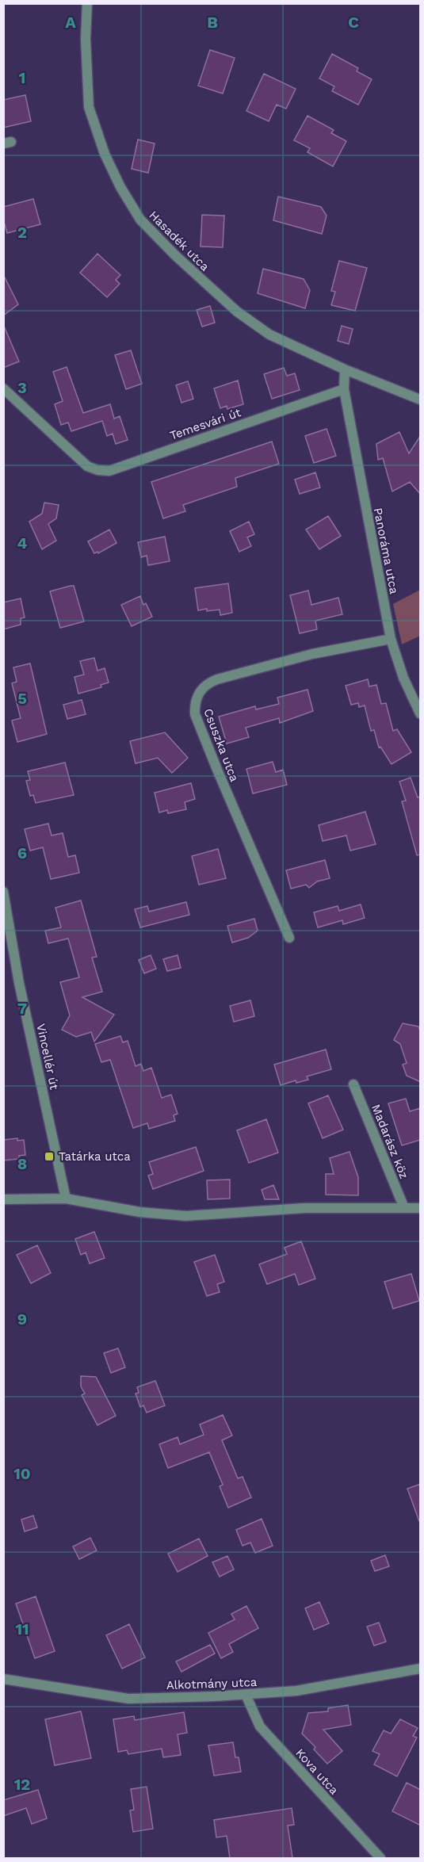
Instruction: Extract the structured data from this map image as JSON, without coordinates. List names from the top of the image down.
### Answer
{
  "streets": {
    "street": [
      "Hasadék utca",
      "Temesvári út",
      "Panoráma utca",
      "Csuszka utca",
      "Vincellér út",
      "Madarász köz",
      "Alkotmány utca",
      "Kova utca"
    ]
  },
  "crossings": [
    ["Temesvári út", "Panoráma utca"],
    ["Panoráma utca", "Csuszka utca"],
    ["Alkotmány utca", "Kova utca"]
  ],
  "places": {
    "transit": ["Tatárka utca"]
  },
  "grid": {
    "columns": ["A", "B", "C"],
    "rows": [
      "1",
      "2",
      "3",
      "4",
      "5",
      "6",
      "7",
      "8",
      "9",
      "10",
      "11",
      "12"
    ]
  }
}
